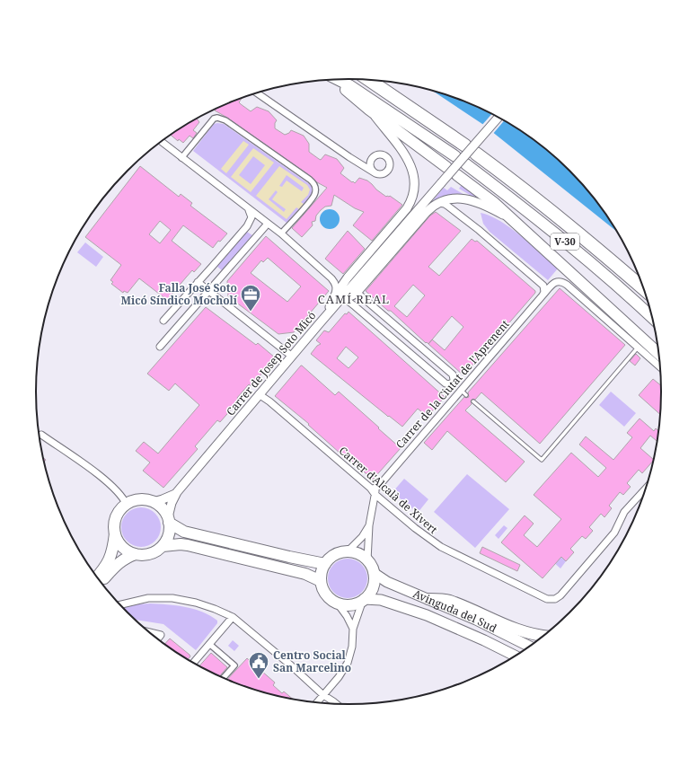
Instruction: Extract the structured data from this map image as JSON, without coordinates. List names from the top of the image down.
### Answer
{
  "streets": {
    "highway": ["V-30"],
    "main road": ["Avinguda del Sud"],
    "street": ["Carrer de Josep Soto Micó", "Carrer de la Ciutat de l'Aprenent", "Carrer d'Alcalà de Xivert"]
  },
  "crossings": [
    ["Carrer de Josep Soto Micó", "Carrer d'Alcalà de Xivert"],
    ["Carrer de la Ciutat de l'Aprenent", "Carrer d'Alcalà de Xivert"],
    ["Carrer de la Ciutat de l'Aprenent", "Avinguda del Sud"]
  ],
  "districts": ["CAMÍ REAL"],
  "places": {
    "office": ["Falla José Soto Micó Síndico Mocholí"],
    "public building": ["Centro Social San Marcelino"]
  }
}
